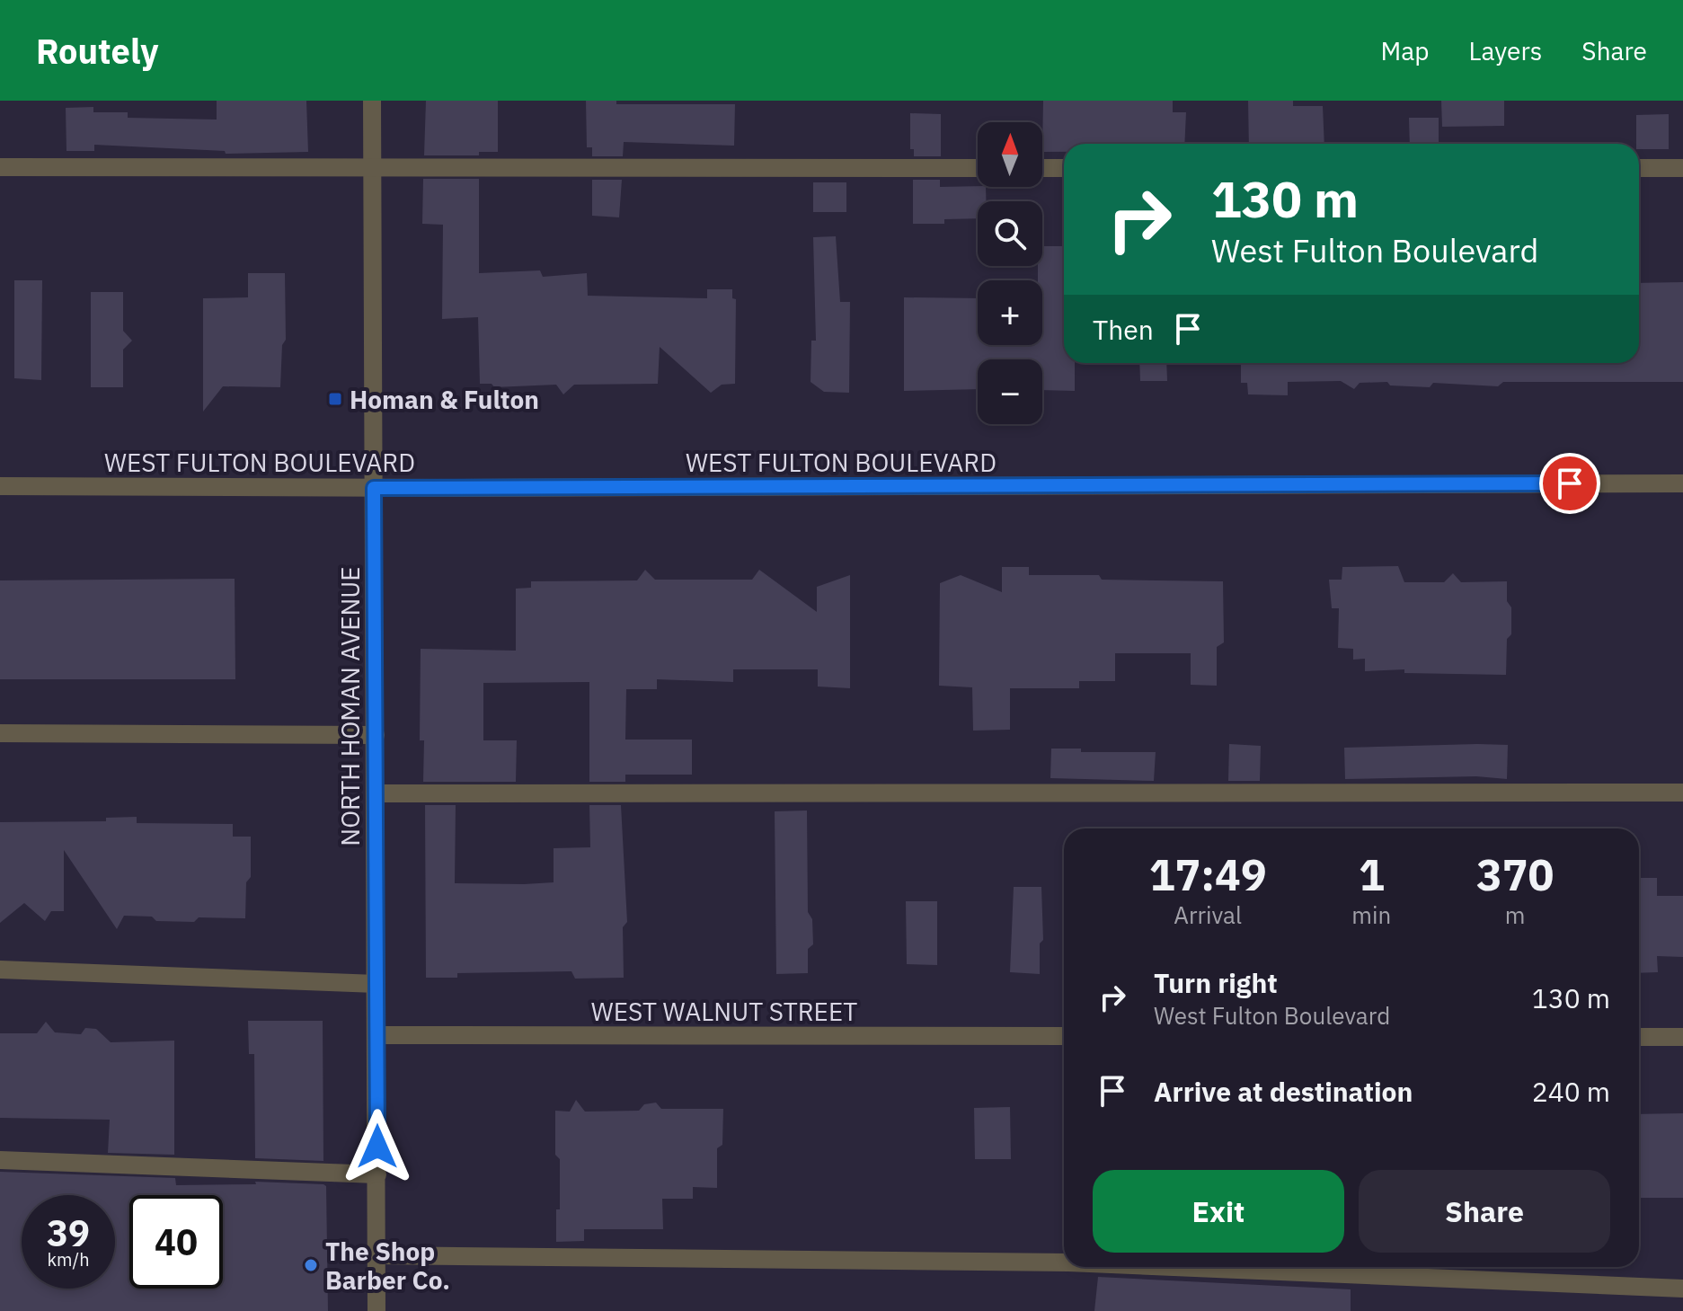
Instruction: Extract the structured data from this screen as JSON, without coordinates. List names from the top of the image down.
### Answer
{
  "streets": {
    "street": ["WEST FULTON BOULEVARD", "NORTH HOMAN AVENUE", "WEST WALNUT STREET"]
  },
  "crossings": [
    ["WEST FULTON BOULEVARD", "NORTH HOMAN AVENUE"],
    ["NORTH HOMAN AVENUE", "WEST WALNUT STREET"]
  ],
  "places": {
    "transit": ["Homan & Fulton"],
    "other": ["The Shop Barber Co."]
  },
  "north": "top",
  "page": {
    "header": "Routely",
    "nav": ["Map", "Layers", "Share"],
    "map_buttons": ["+", "−"],
    "turn": ["130 m", "West Fulton Boulevard"],
    "then": "Then",
    "eta": [
      "17:49",
      "Arrival",
      "1",
      "min",
      "370",
      "m"
    ],
    "list": [
      {
        "name": "Turn right",
        "note": "West Fulton Boulevard",
        "value": "130 m"
      },
      {
        "name": "Arrive at destination",
        "value": "240 m"
      }
    ],
    "buttons": ["Exit", "Share"],
    "speed": "39 km/h",
    "limit": "40"
  }
}
